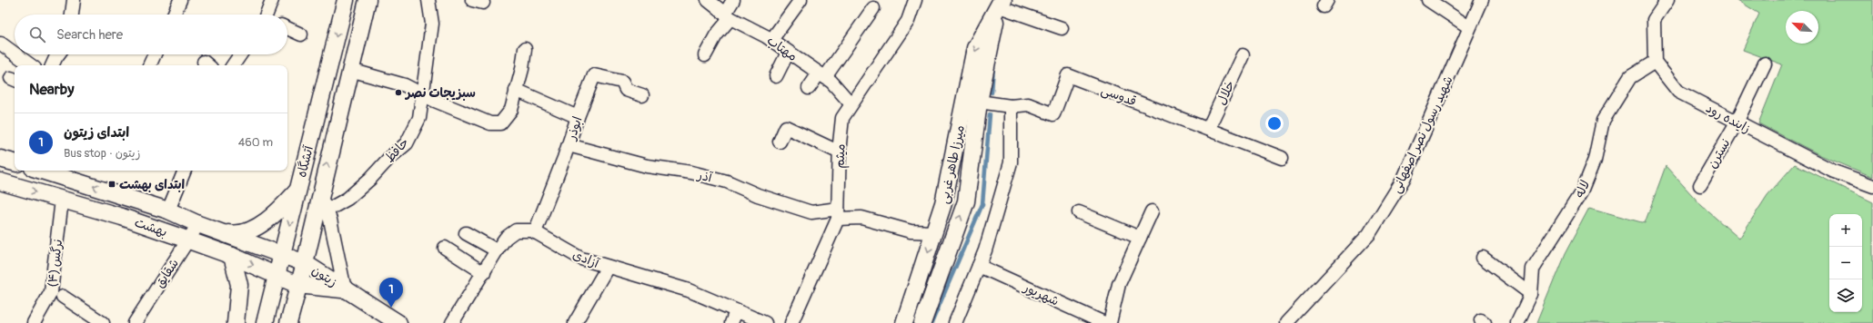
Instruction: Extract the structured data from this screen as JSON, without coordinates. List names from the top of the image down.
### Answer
{
  "streets": {
    "main road": [
      "آتشگاه",
      "میرزا طاهر غربی",
      "بهشت",
      "زیتون"
    ],
    "street": [
      "مهتاب",
      "خلال",
      "قدوسی",
      "زاینده رود",
      "ابوذر",
      "شهید رسول نصر اصفهانی",
      "حافظ",
      "نسترن",
      "میثم",
      "آذر",
      "لاله",
      "آزادی",
      "نرگس (۴)",
      "شقایق",
      "شهریور"
    ]
  },
  "crossings": [
    ["مهتاب", "میثم"],
    ["خلال", "قدوسی"],
    ["قدوسی", "میرزا طاهر غربی"],
    ["زاینده رود", "نسترن"],
    ["زاینده رود", "لاله"],
    ["ابوذر", "آذر"],
    ["ابوذر", "آزادی"],
    ["میثم", "آذر"],
    ["آتشگاه", "بهشت"],
    ["آتشگاه", "زیتون"],
    ["میرزا طاهر غربی", "آذر"],
    ["بهشت", "نرگس (۴)"],
    ["بهشت", "شقایق"],
    ["بهشت", "زیتون"]
  ],
  "places": {
    "other": ["سبزیجات نصر"],
    "transit": ["ابتدای بهشت"]
  },
  "north": "top left",
  "page": {
    "search": "Search here",
    "heading": "Nearby",
    "list": [
      {
        "mark": "1",
        "name": "ابتدای زیتون",
        "note": "Bus stop · زیتون",
        "value": "460 m"
      }
    ],
    "map_buttons": ["+", "−"],
    "pins": "1"
  }
}
